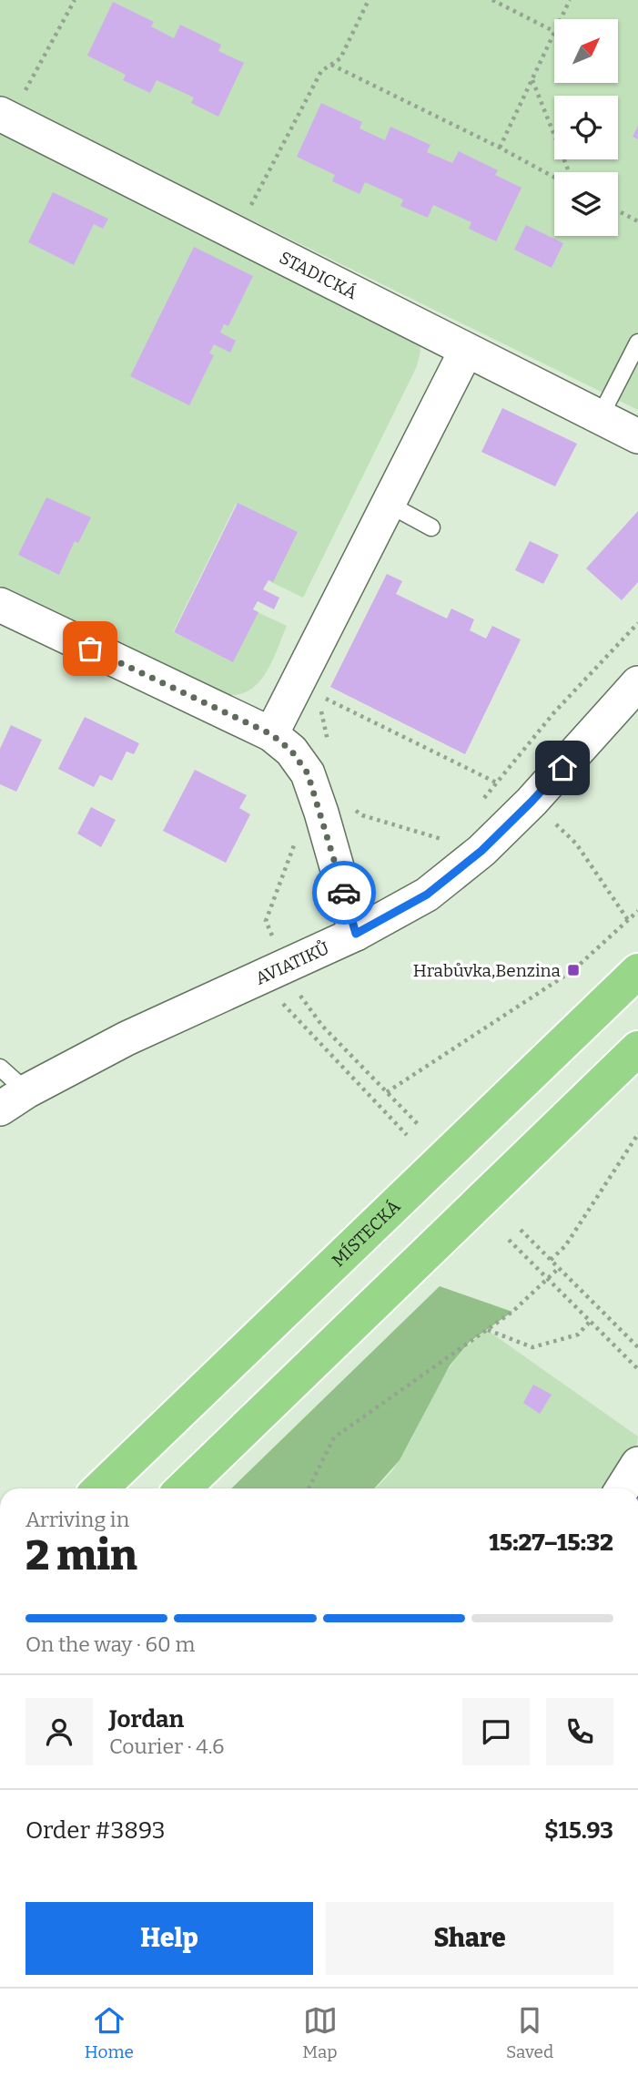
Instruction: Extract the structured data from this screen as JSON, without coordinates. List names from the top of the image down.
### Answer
{
  "streets": {
    "highway": ["MÍSTECKÁ"],
    "street": ["STADICKÁ", "AVIATIKŮ"]
  },
  "places": {
    "transit": ["Hrabůvka,Benzina"]
  },
  "north": "top right",
  "page": {
    "heading": ["2 min", "Arriving in", "15:27–15:32"],
    "panel": [
      "Jordan",
      "Courier · 4.6",
      "Order #3893",
      "$15.93"
    ],
    "bar": "On the way · 60 m",
    "buttons": ["Help", "Share"],
    "tabs": ["Home", "Map", "Saved"]
  }
}
